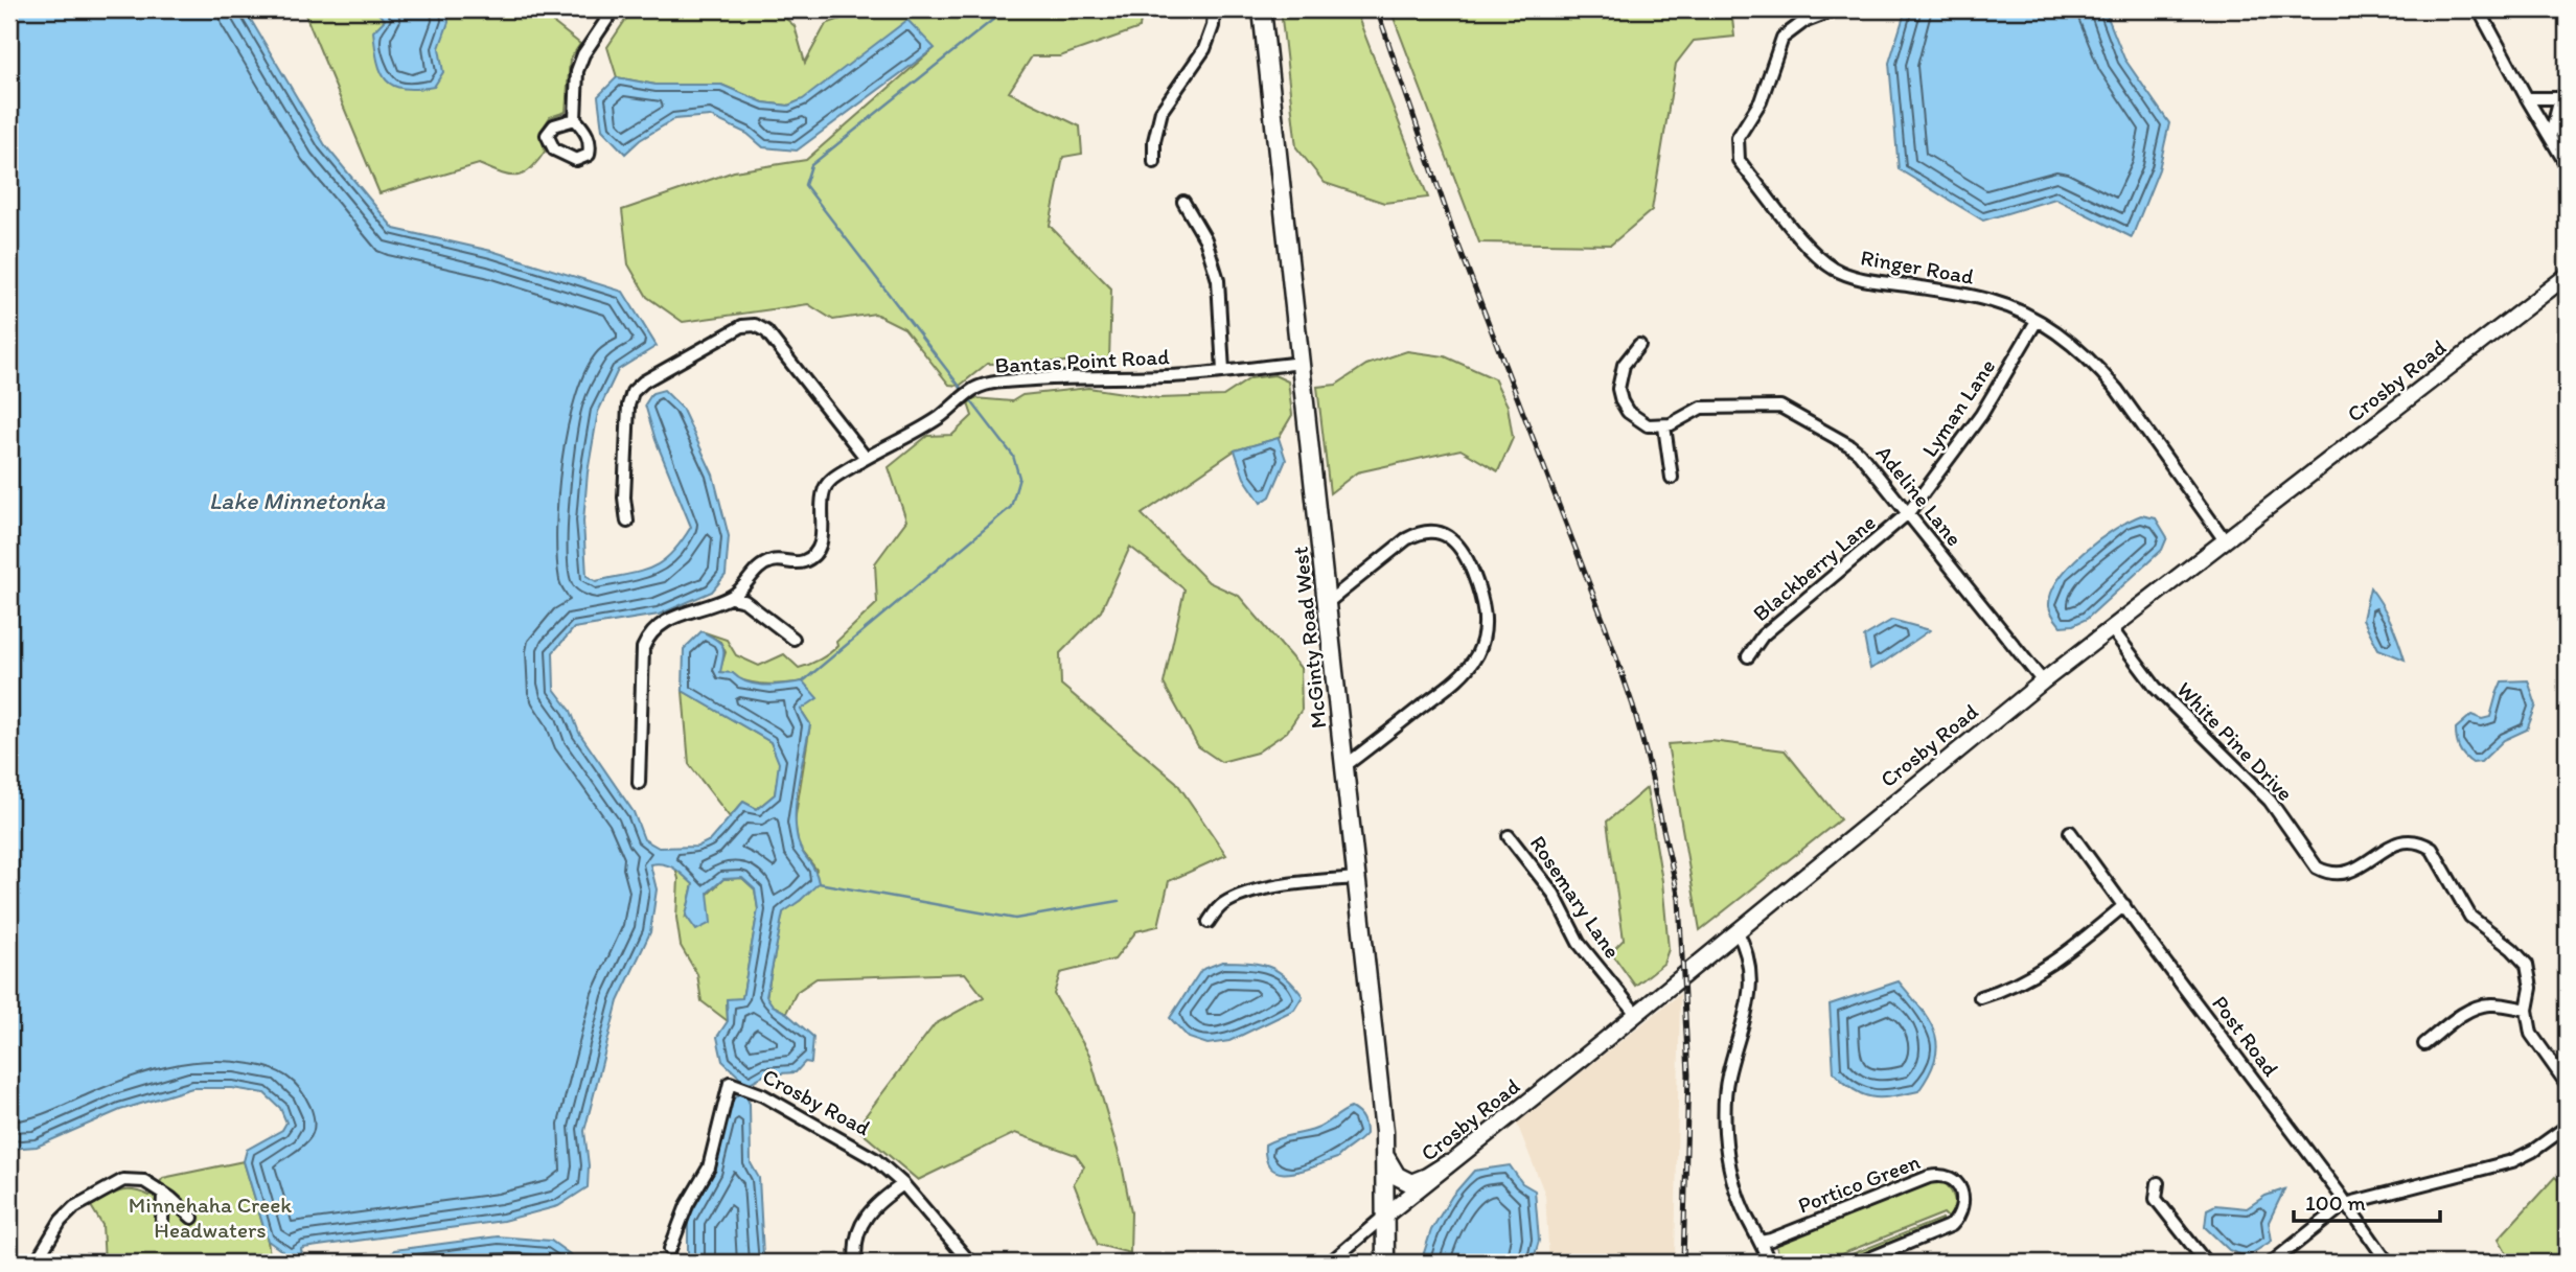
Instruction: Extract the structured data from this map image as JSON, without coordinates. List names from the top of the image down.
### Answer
{
  "streets": {
    "main road": ["McGinty Road West"],
    "street": [
      "Ringer Road",
      "Bantas Point Road",
      "Crosby Road",
      "Lyman Lane",
      "Adeline Lane",
      "Blackberry Lane",
      "White Pine Drive",
      "Rosemary Lane",
      "Post Road",
      "Portico Green"
    ]
  },
  "crossings": [
    ["Ringer Road", "Crosby Road"],
    ["Ringer Road", "Lyman Lane"],
    ["Bantas Point Road", "McGinty Road West"],
    ["Crosby Road", "Adeline Lane"],
    ["Crosby Road", "McGinty Road West"],
    ["Crosby Road", "White Pine Drive"],
    ["Crosby Road", "Rosemary Lane"],
    ["Lyman Lane", "Adeline Lane"],
    ["Lyman Lane", "Blackberry Lane"],
    ["Adeline Lane", "Blackberry Lane"]
  ],
  "water": ["Lake Minnetonka"],
  "parks": ["Minnehaha Creek Headwaters"],
  "scale_bar": "100 m"
}
